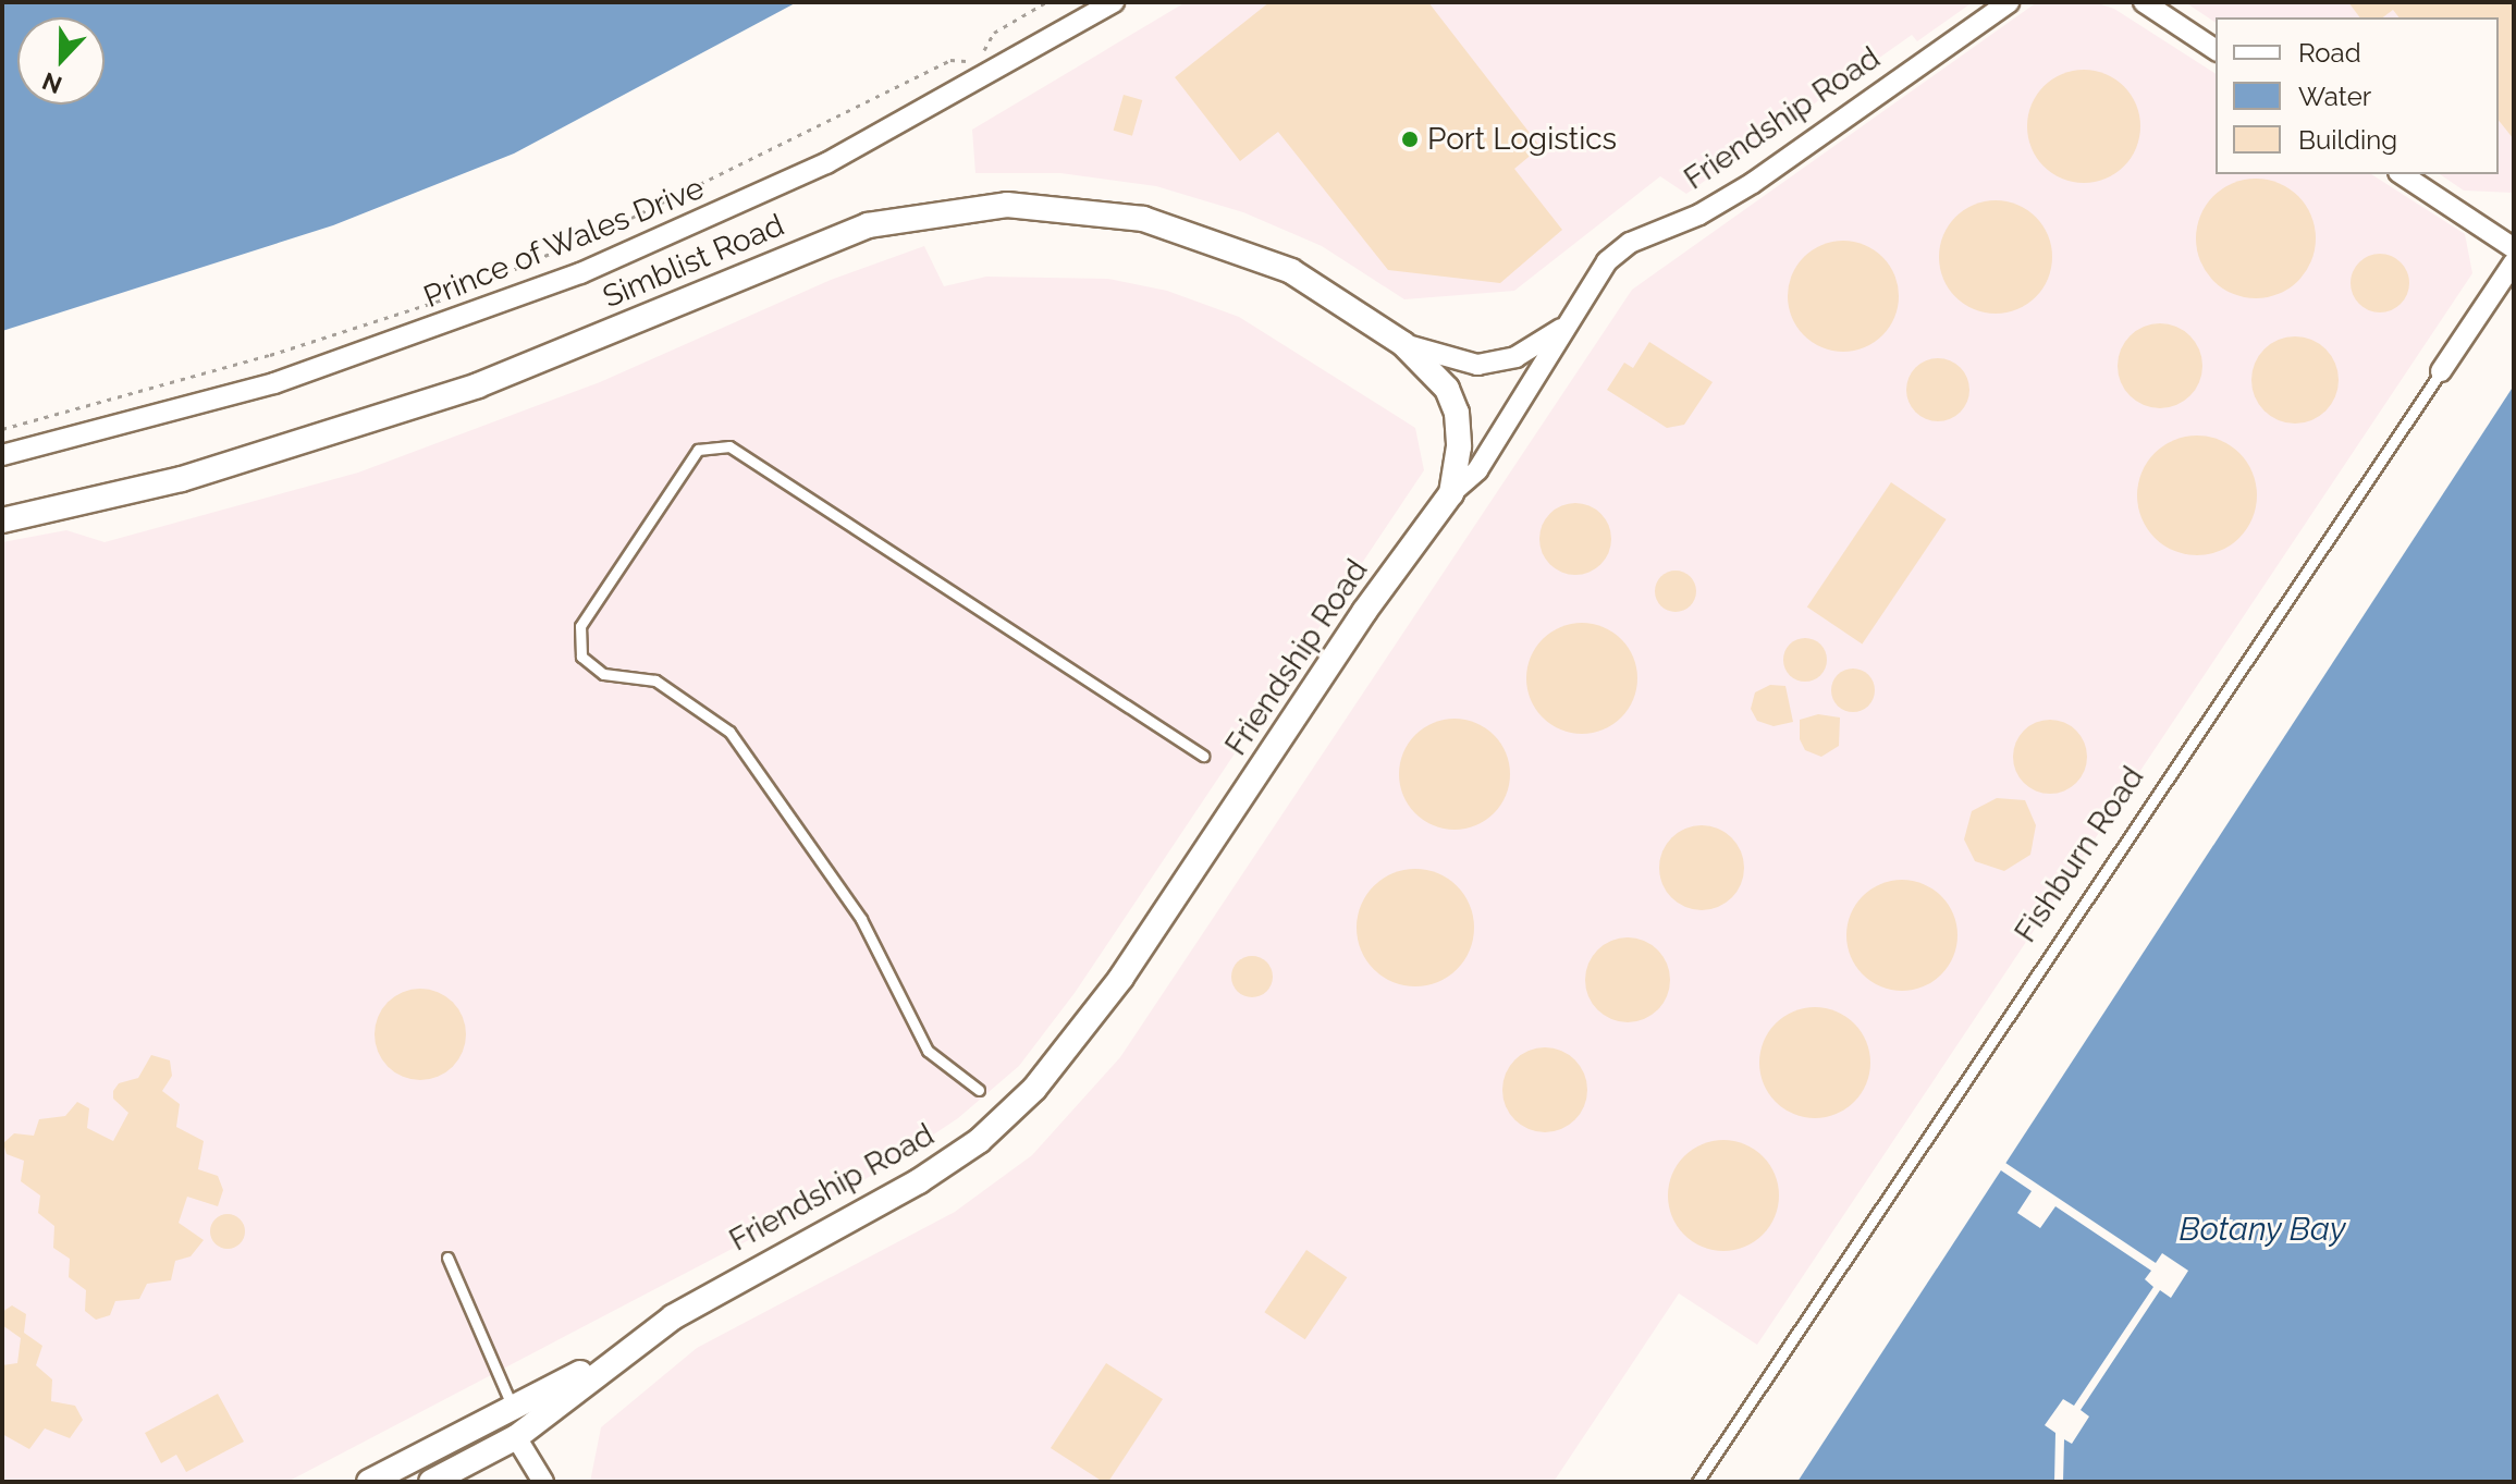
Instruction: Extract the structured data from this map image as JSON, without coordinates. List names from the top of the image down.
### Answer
{
  "streets": {
    "street": [
      "Friendship Road",
      "Prince of Wales Drive",
      "Simblist Road",
      "Fishburn Road"
    ]
  },
  "crossings": [
    ["Friendship Road", "Simblist Road"]
  ],
  "water": ["Botany Bay"],
  "places": ["Port Logistics"],
  "legend": ["Road", "Water", "Building"],
  "north": "bottom"
}
